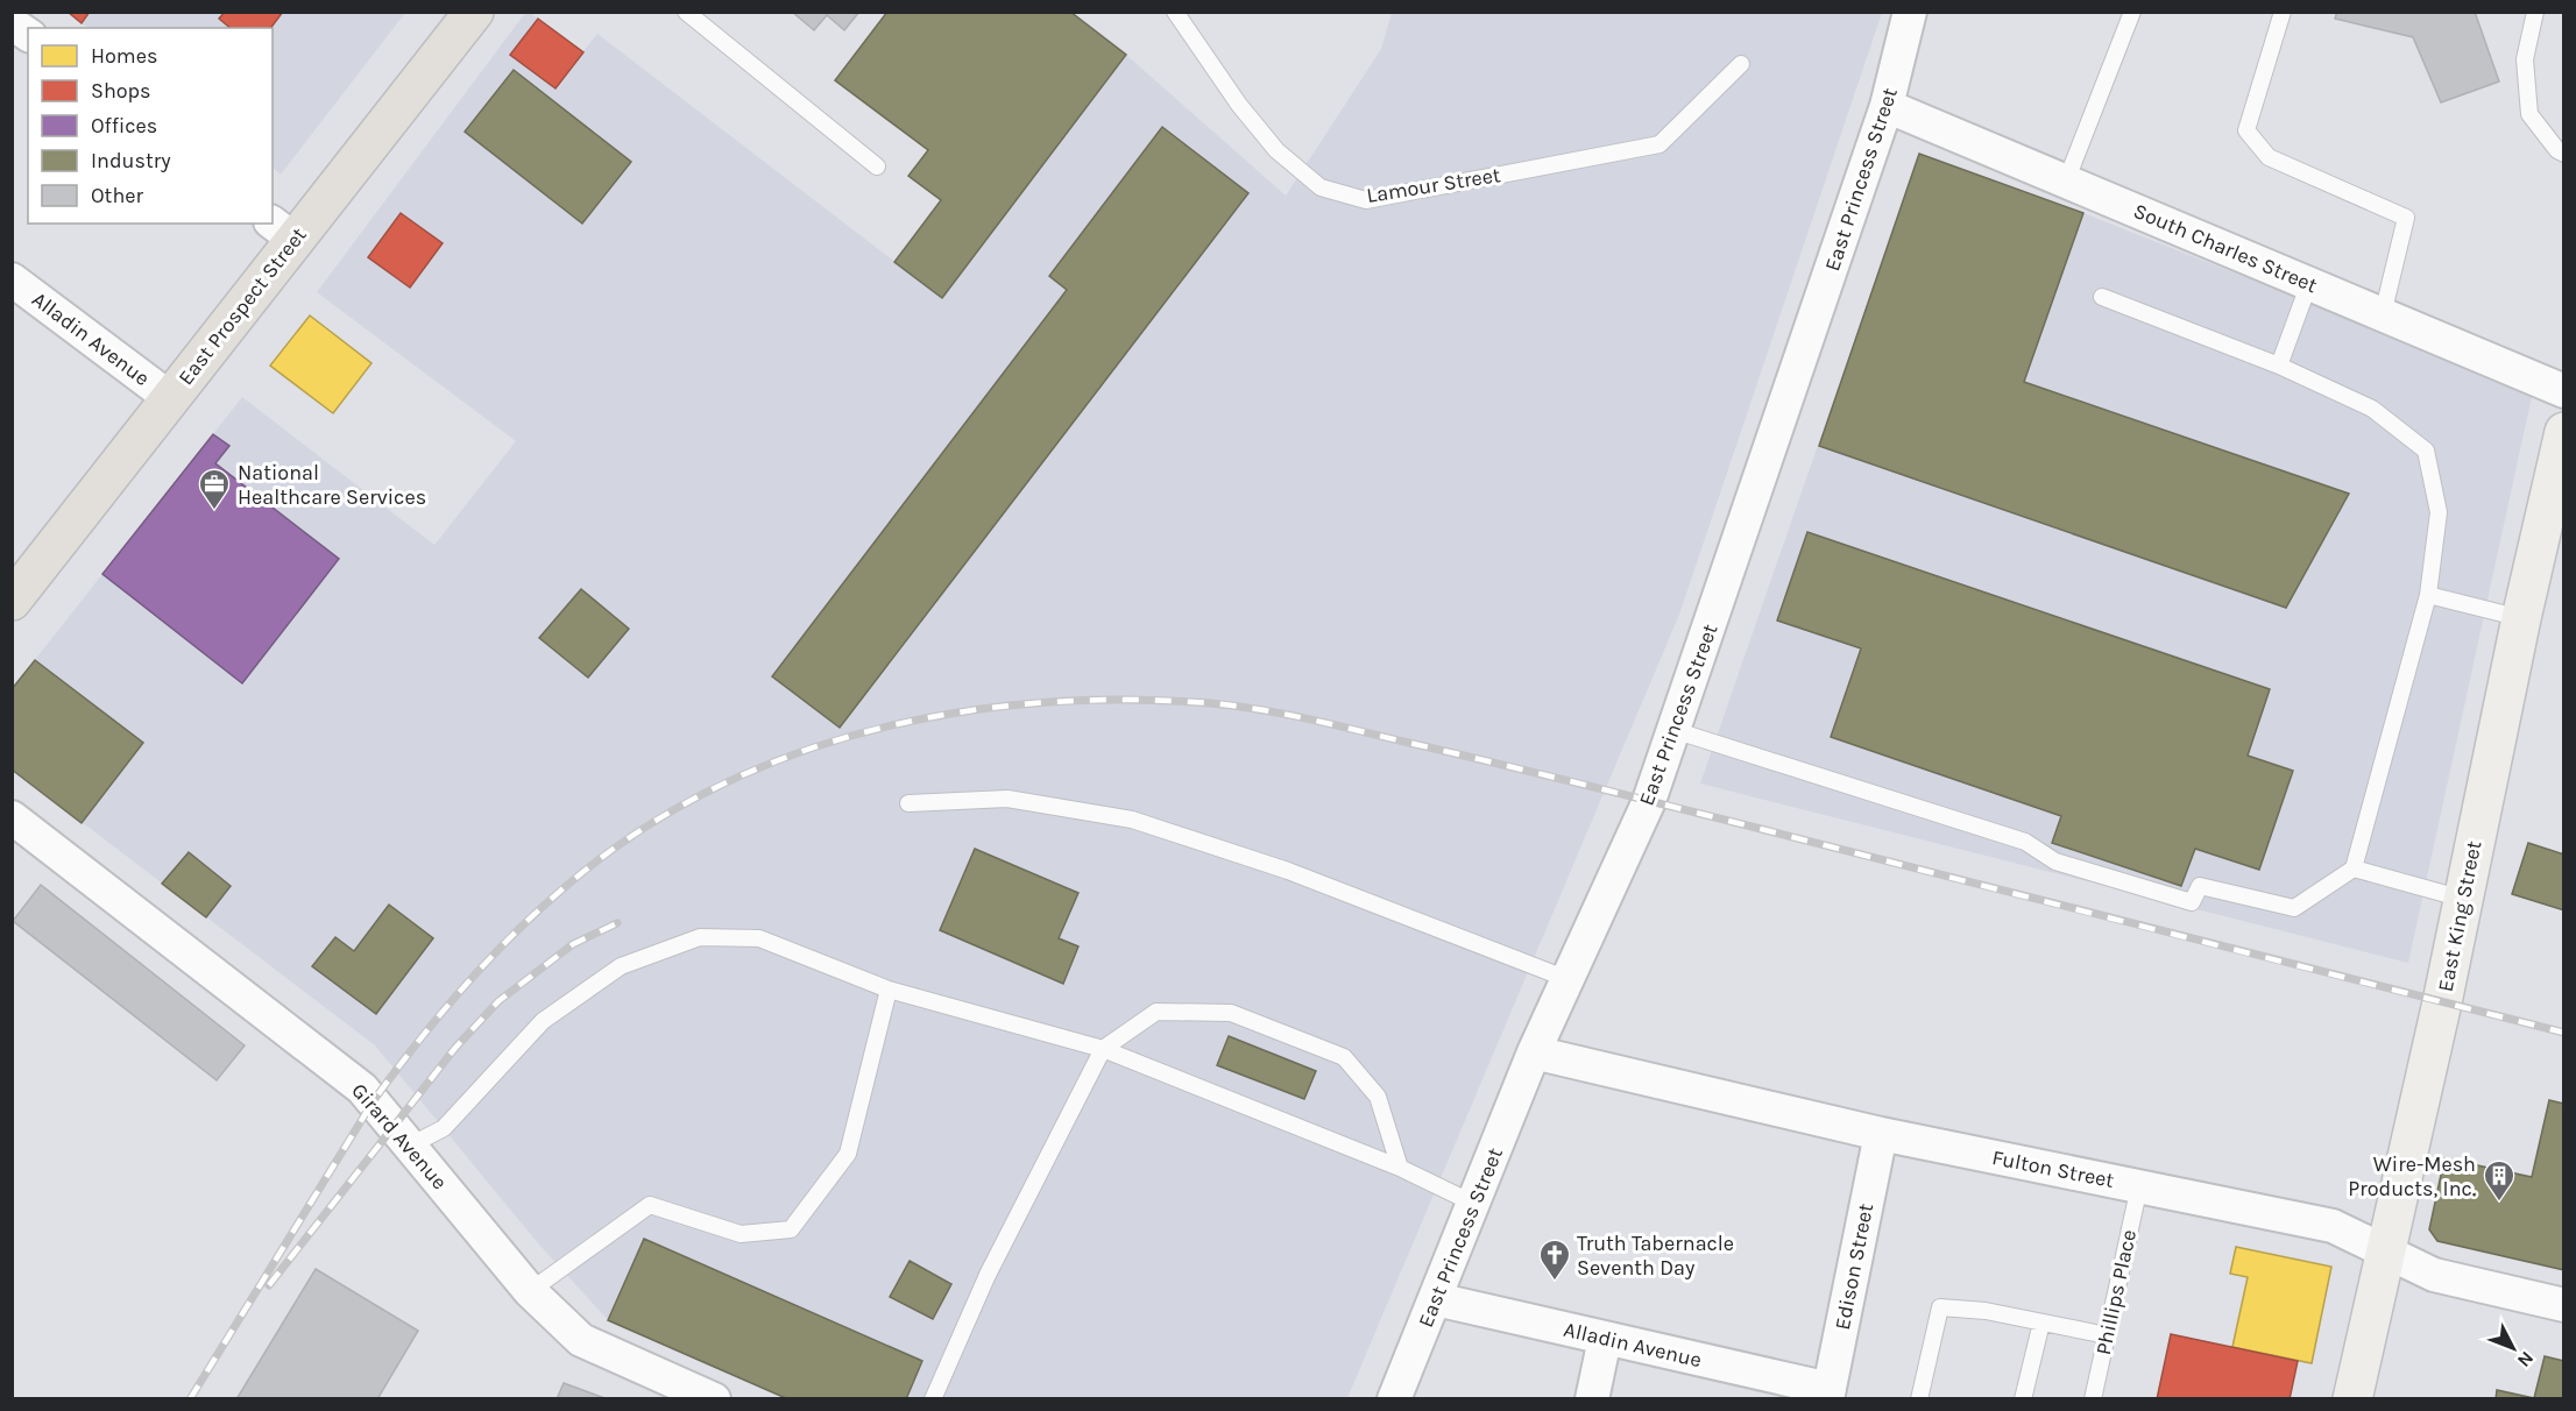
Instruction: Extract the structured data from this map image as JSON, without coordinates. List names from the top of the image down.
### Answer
{
  "streets": {
    "main road": ["East Prospect Street"],
    "street": [
      "East Princess Street",
      "South Charles Street",
      "Alladin Avenue",
      "East King Street",
      "Girard Avenue",
      "Fulton Street",
      "Edison Street"
    ],
    "lane": ["Lamour Street", "Phillips Place"]
  },
  "crossings": [
    ["East Princess Street", "South Charles Street"],
    ["East Princess Street", "Alladin Avenue"],
    ["East Princess Street", "Fulton Street"],
    ["East Prospect Street", "Alladin Avenue"],
    ["Alladin Avenue", "Edison Street"],
    ["East King Street", "Fulton Street"],
    ["Fulton Street", "Edison Street"],
    ["Fulton Street", "Phillips Place"]
  ],
  "places": {
    "office": ["National Healthcare Services"],
    "building": ["Wire-Mesh Products, Inc."],
    "church": ["Truth Tabernacle Seventh Day"]
  },
  "legend": [
    "Homes",
    "Shops",
    "Offices",
    "Industry",
    "Other"
  ],
  "north": "bottom right"
}
